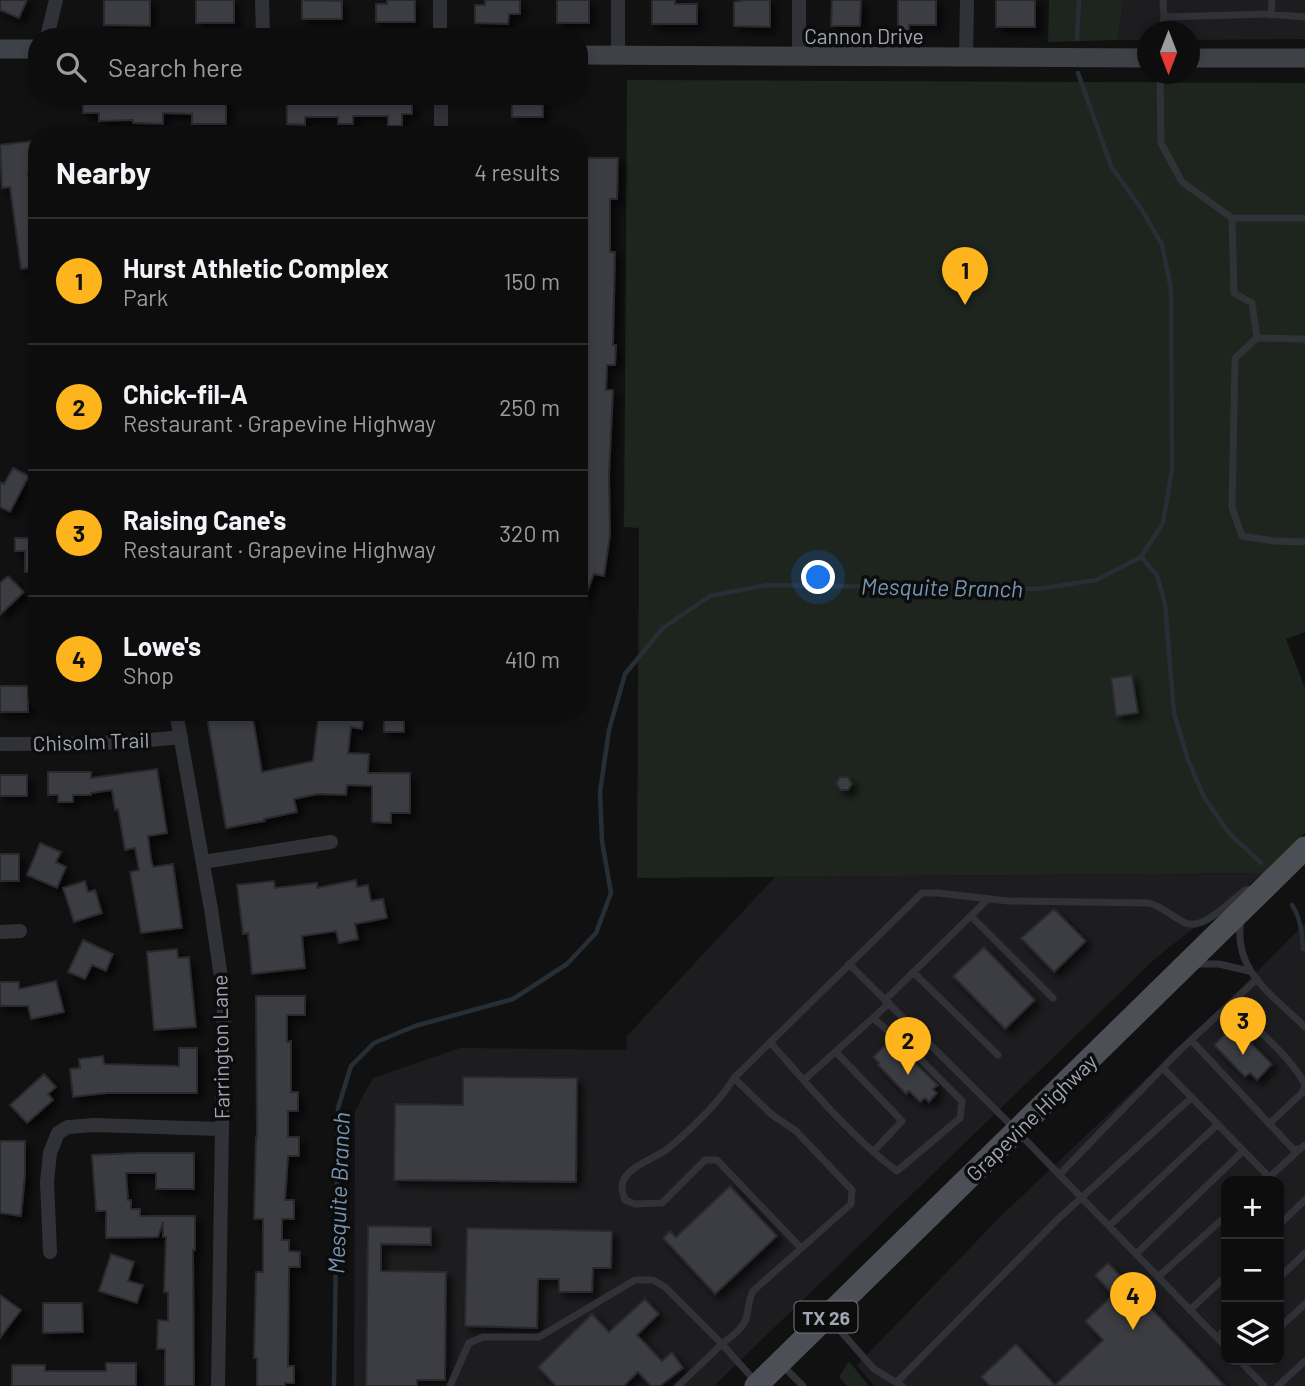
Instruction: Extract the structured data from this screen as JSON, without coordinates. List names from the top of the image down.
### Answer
{
  "streets": {
    "main road": ["Grapevine Highway", "TX 26"],
    "street": ["Cannon Drive", "Chisolm Trail", "Farrington Lane"]
  },
  "crossings": [
    ["Chisolm Trail", "Farrington Lane"]
  ],
  "water": ["Mesquite Branch"],
  "north": "bottom",
  "page": {
    "search": "Search here",
    "heading": ["Nearby", "4 results"],
    "list": [
      {
        "mark": "1",
        "name": "Hurst Athletic Complex",
        "note": "Park",
        "value": "150 m"
      },
      {
        "mark": "2",
        "name": "Chick-fil-A",
        "note": "Restaurant · Grapevine Highway",
        "value": "250 m"
      },
      {
        "mark": "3",
        "name": "Raising Cane's",
        "note": "Restaurant · Grapevine Highway",
        "value": "320 m"
      },
      {
        "mark": "4",
        "name": "Lowe's",
        "note": "Shop",
        "value": "410 m"
      }
    ],
    "pins": [
      "1",
      "3",
      "2",
      "4"
    ],
    "map_buttons": ["+", "−"]
  }
}
